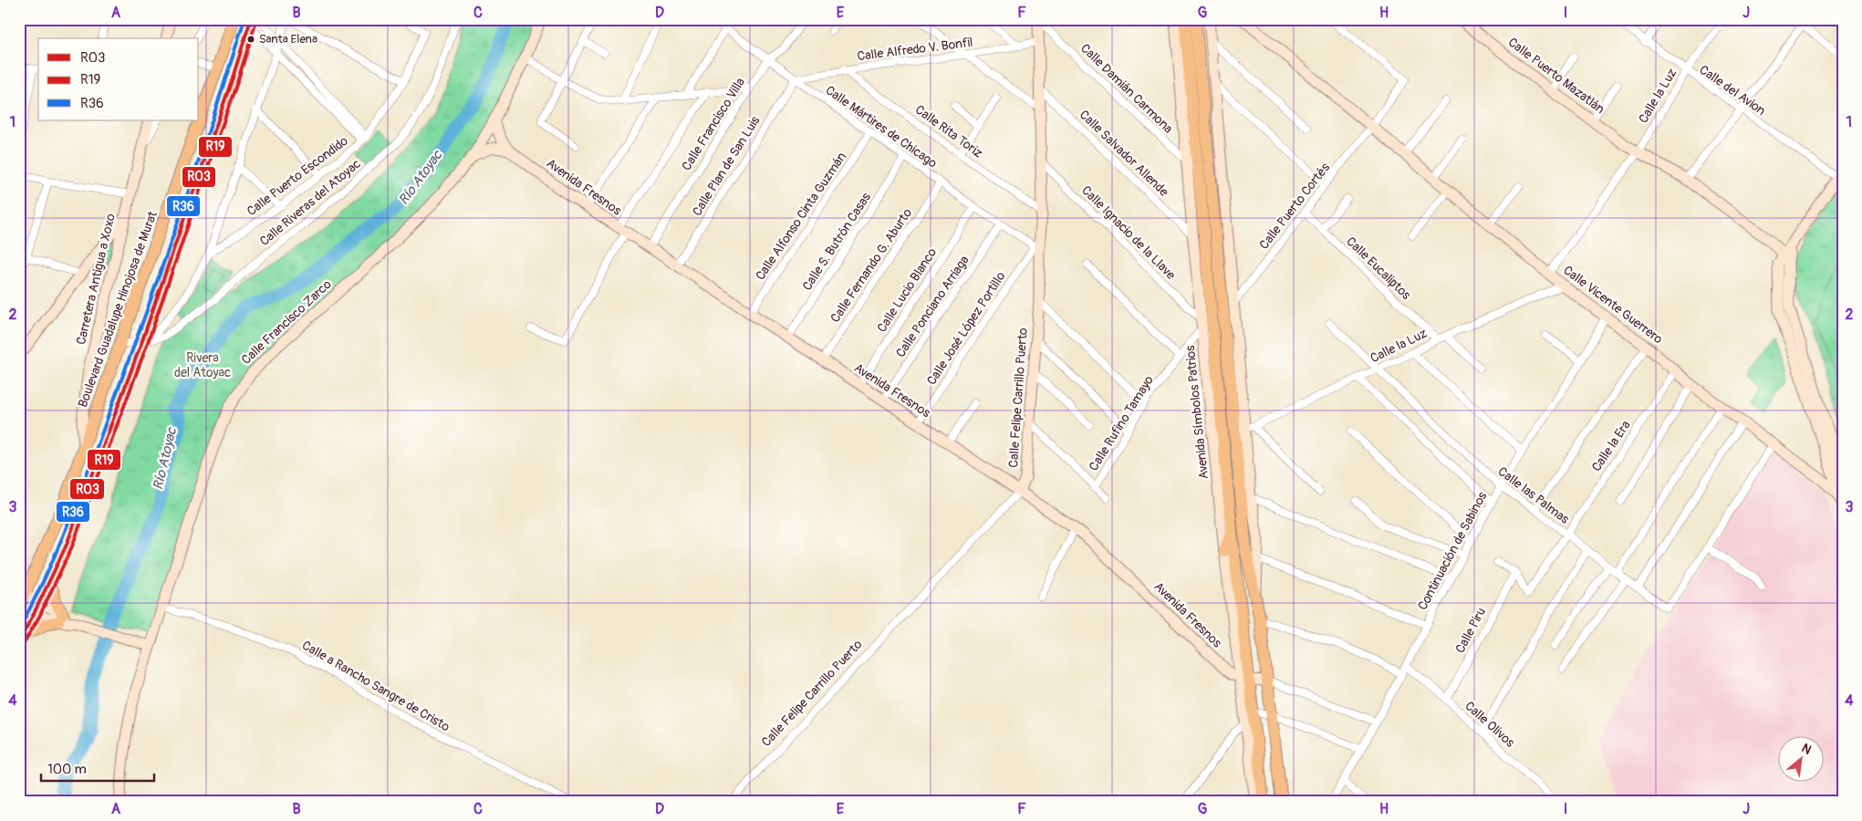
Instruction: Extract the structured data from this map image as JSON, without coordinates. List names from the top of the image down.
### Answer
{
  "streets": {
    "main road": ["Boulevard Guadalupe Hinojosa de Murat", "Avenida Símbolos Patrios"],
    "street": [
      "Calle Alfredo V. Bonfil",
      "Calle Puerto Mazatlán",
      "Calle Damián Carmona",
      "Calle del Avion",
      "Calle la Luz",
      "Calle Francisco Villa",
      "Calle Mártires de Chicago",
      "Calle Rita Toriz",
      "Calle Salvador Allende",
      "Calle Plan de San Luis",
      "Calle Puerto Escondido",
      "Avenida Fresnos",
      "Calle Riveras del Atoyac",
      "Calle Puerto Cortés",
      "Calle Alfonso Cinta Guzmán",
      "Calle Ignacio de la Llave",
      "Calle S. Butrón Casas",
      "Calle Fernando G. Aburto",
      "Calle Eucaliptos",
      "Carretera Antigua a Xoxo",
      "Calle Lucio Blanco",
      "Calle Vicente Guerrero",
      "Calle Ponciano Arriaga",
      "Calle Francisco Zarco",
      "Calle José López Portillo",
      "Calle Felipe Carrillo Puerto",
      "Calle Rufino Tamayo",
      "Calle la Era",
      "Calle las Palmas",
      "Continuación de Sabinos",
      "Calle Piru",
      "Calle a Rancho Sangre de Cristo",
      "Calle Olivos"
    ]
  },
  "crossings": [
    ["Calle Alfredo V. Bonfil", "Calle Mártires de Chicago"],
    ["Calle Alfredo V. Bonfil", "Calle Rita Toriz"],
    ["Calle Alfredo V. Bonfil", "Calle Plan de San Luis"],
    ["Calle Alfredo V. Bonfil", "Calle Felipe Carrillo Puerto"],
    ["Calle Puerto Mazatlán", "Calle la Luz"],
    ["Calle Damián Carmona", "Calle Felipe Carrillo Puerto"],
    ["Calle Damián Carmona", "Avenida Símbolos Patrios"],
    ["Calle del Avion", "Calle la Luz"],
    ["Calle la Luz", "Calle Eucaliptos"],
    ["Calle la Luz", "Calle Vicente Guerrero"],
    ["Calle la Luz", "Calle las Palmas"],
    ["Calle Francisco Villa", "Calle Mártires de Chicago"],
    ["Calle Francisco Villa", "Avenida Fresnos"],
    ["Calle Mártires de Chicago", "Calle Plan de San Luis"],
    ["Calle Mártires de Chicago", "Calle Alfonso Cinta Guzmán"],
    ["Calle Mártires de Chicago", "Calle S. Butrón Casas"],
    ["Calle Mártires de Chicago", "Calle Fernando G. Aburto"],
    ["Calle Mártires de Chicago", "Calle Lucio Blanco"],
    ["Calle Mártires de Chicago", "Calle Ponciano Arriaga"],
    ["Calle Mártires de Chicago", "Calle José López Portillo"],
    ["Calle Mártires de Chicago", "Calle Felipe Carrillo Puerto"],
    ["Calle Rita Toriz", "Calle Felipe Carrillo Puerto"],
    ["Calle Salvador Allende", "Calle Felipe Carrillo Puerto"],
    ["Calle Salvador Allende", "Avenida Símbolos Patrios"],
    ["Calle Plan de San Luis", "Avenida Fresnos"],
    ["Avenida Fresnos", "Calle Alfonso Cinta Guzmán"],
    ["Avenida Fresnos", "Calle S. Butrón Casas"],
    ["Avenida Fresnos", "Calle Fernando G. Aburto"],
    ["Avenida Fresnos", "Calle Lucio Blanco"],
    ["Avenida Fresnos", "Calle Ponciano Arriaga"],
    ["Avenida Fresnos", "Calle Francisco Zarco"],
    ["Avenida Fresnos", "Calle José López Portillo"],
    ["Avenida Fresnos", "Calle Felipe Carrillo Puerto"],
    ["Avenida Fresnos", "Avenida Símbolos Patrios"],
    ["Calle Riveras del Atoyac", "Boulevard Guadalupe Hinojosa de Murat"],
    ["Calle Puerto Cortés", "Calle Eucaliptos"],
    ["Calle Puerto Cortés", "Calle Vicente Guerrero"],
    ["Calle Ignacio de la Llave", "Calle Felipe Carrillo Puerto"],
    ["Calle Ignacio de la Llave", "Avenida Símbolos Patrios"],
    ["Carretera Antigua a Xoxo", "Boulevard Guadalupe Hinojosa de Murat"],
    ["Calle Vicente Guerrero", "Calle la Era"],
    ["Calle Vicente Guerrero", "Continuación de Sabinos"],
    ["Calle Francisco Zarco", "Calle a Rancho Sangre de Cristo"],
    ["Calle José López Portillo", "Calle Felipe Carrillo Puerto"],
    ["Avenida Símbolos Patrios", "Calle Rufino Tamayo"],
    ["Calle la Era", "Calle las Palmas"],
    ["Calle la Era", "Calle Piru"],
    ["Calle las Palmas", "Continuación de Sabinos"],
    ["Continuación de Sabinos", "Calle Olivos"],
    ["Calle Piru", "Calle Olivos"]
  ],
  "water": ["Río Atoyac"],
  "parks": ["Rivera del Atoyac"],
  "places": ["Santa Elena"],
  "lines": ["transit line R03", "transit line R36", "transit line R19"],
  "legend": ["R03", "R19", "R36"],
  "scale_bar": "100 m",
  "north": "top right",
  "grid": {
    "columns": [
      "A",
      "B",
      "C",
      "D",
      "E",
      "F",
      "G",
      "H",
      "I",
      "J"
    ],
    "rows": [
      "1",
      "2",
      "3",
      "4"
    ]
  }
}
